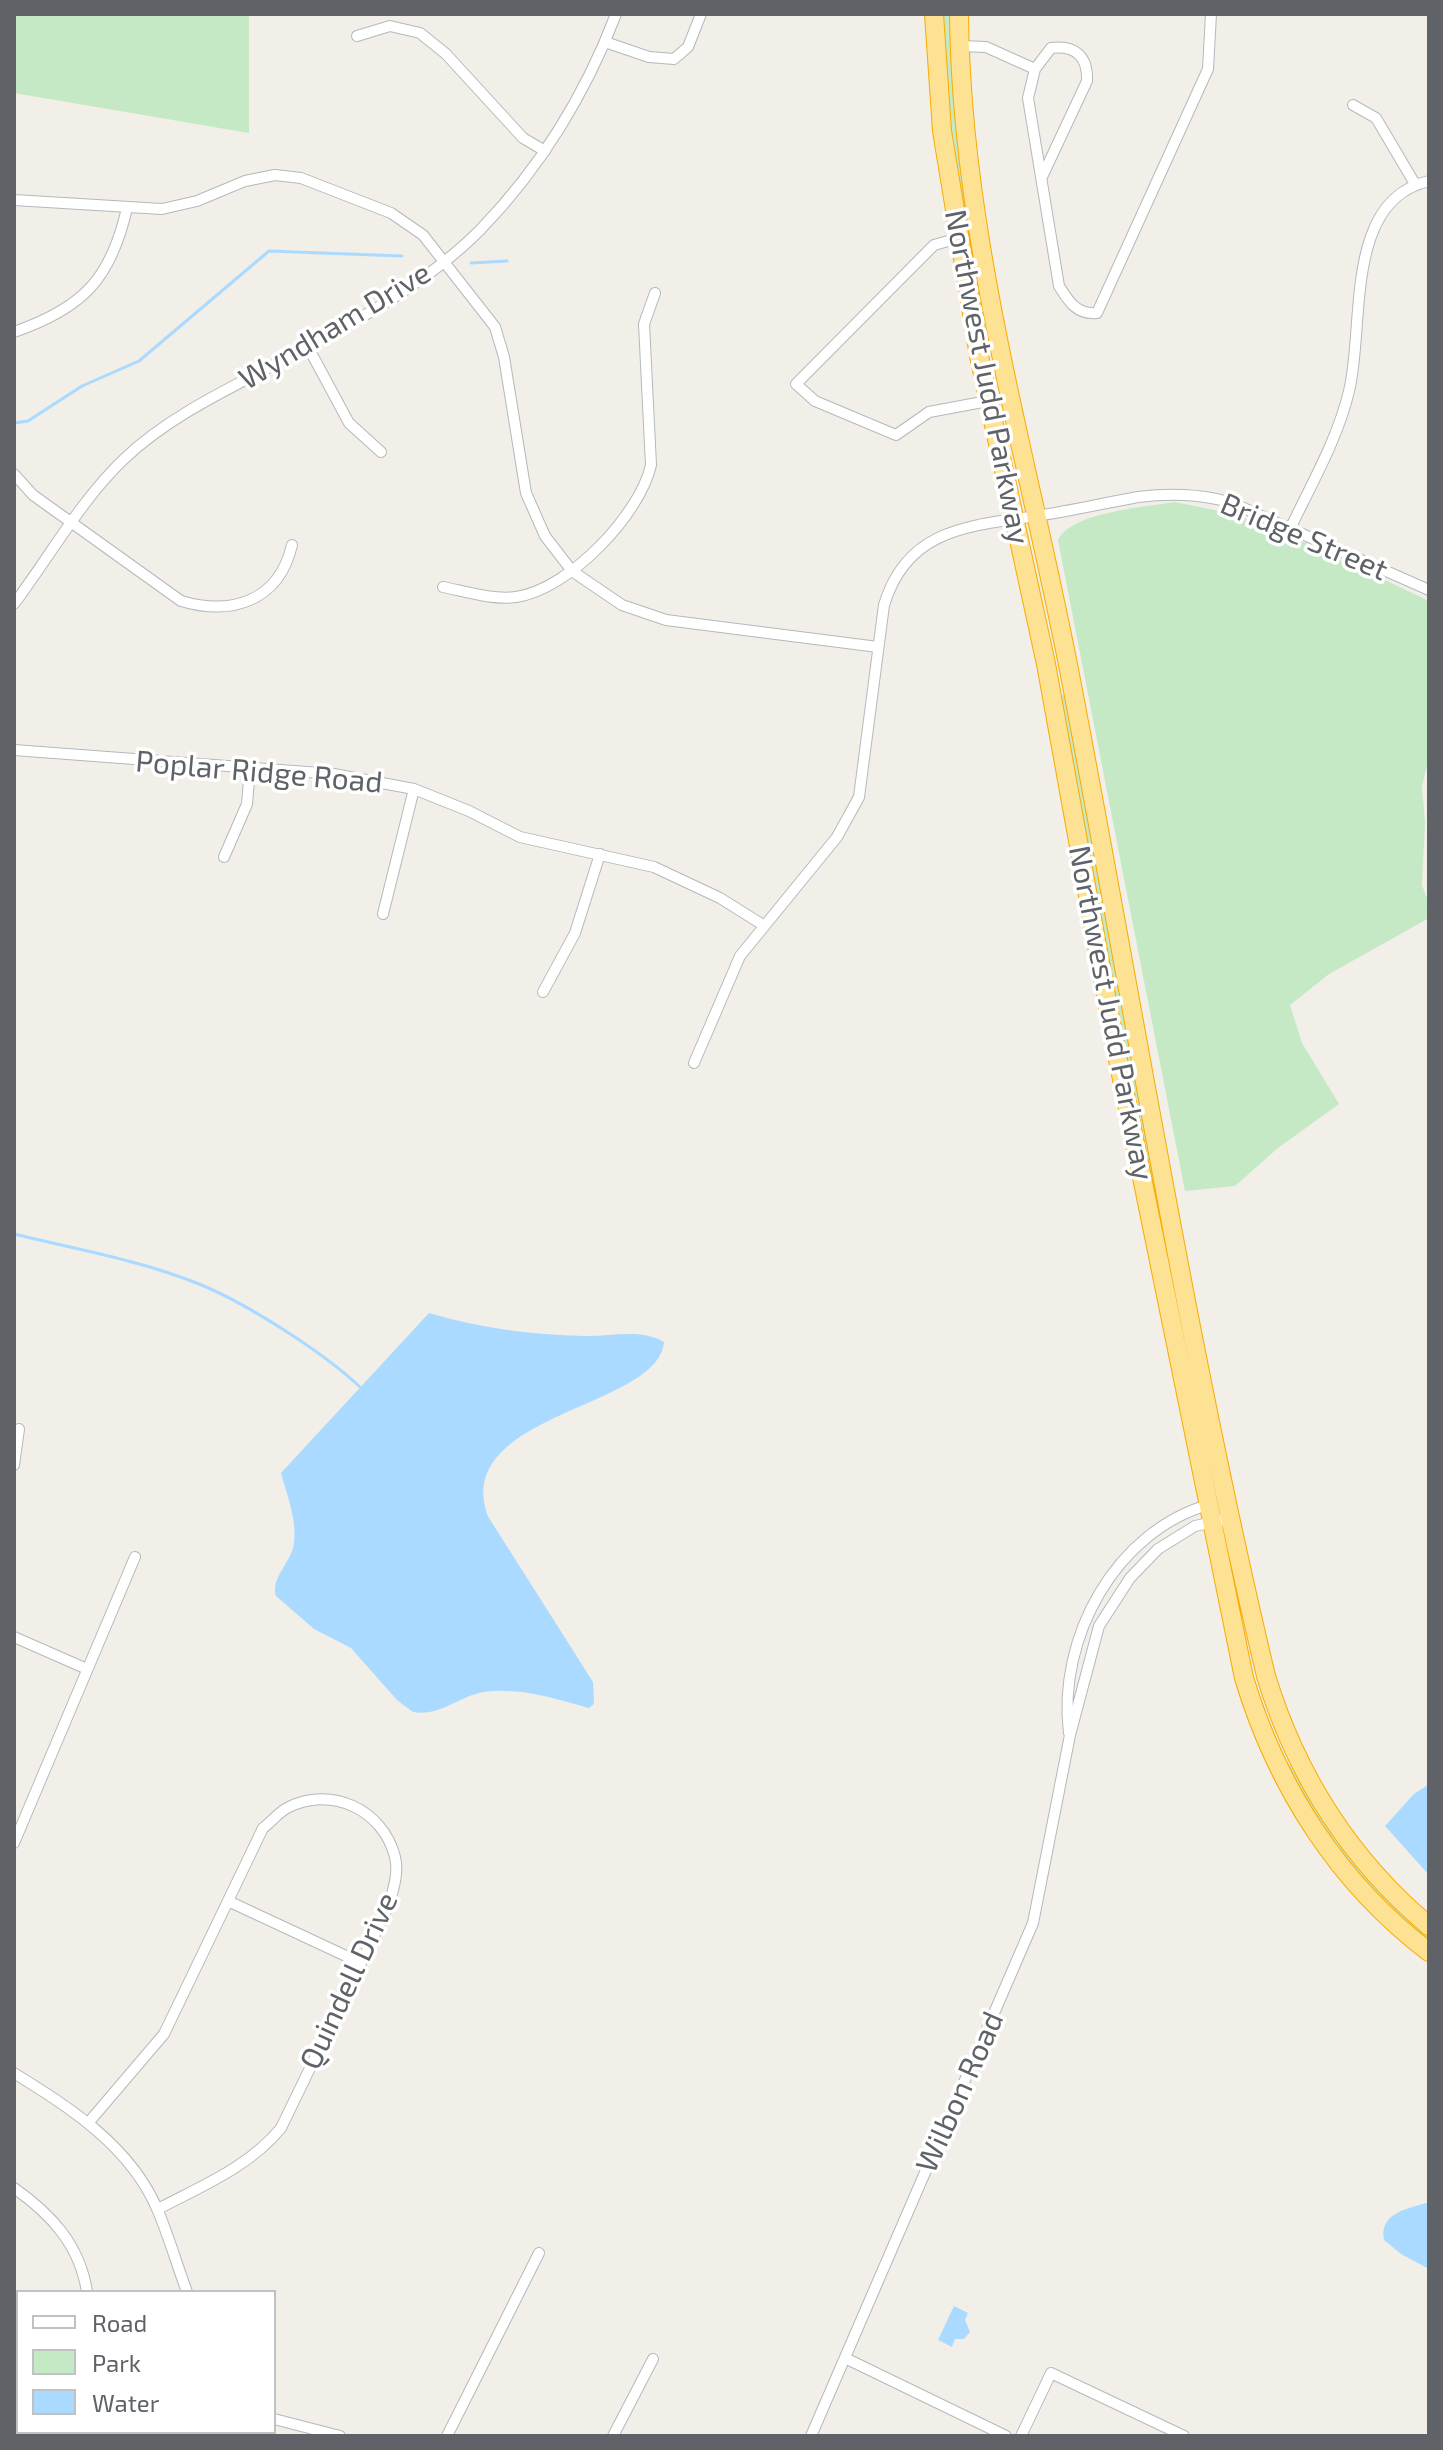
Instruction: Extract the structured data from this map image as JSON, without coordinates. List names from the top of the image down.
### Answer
{
  "streets": {
    "highway": ["Northwest Judd Parkway"],
    "street": [
      "Wyndham Drive",
      "Bridge Street",
      "Poplar Ridge Road",
      "Quindell Drive",
      "Wilbon Road"
    ]
  },
  "crossings": [
    ["Northwest Judd Parkway", "Bridge Street"],
    ["Northwest Judd Parkway", "Wilbon Road"],
    ["Bridge Street", "Poplar Ridge Road"]
  ],
  "legend": ["Road", "Park", "Water"]
}
